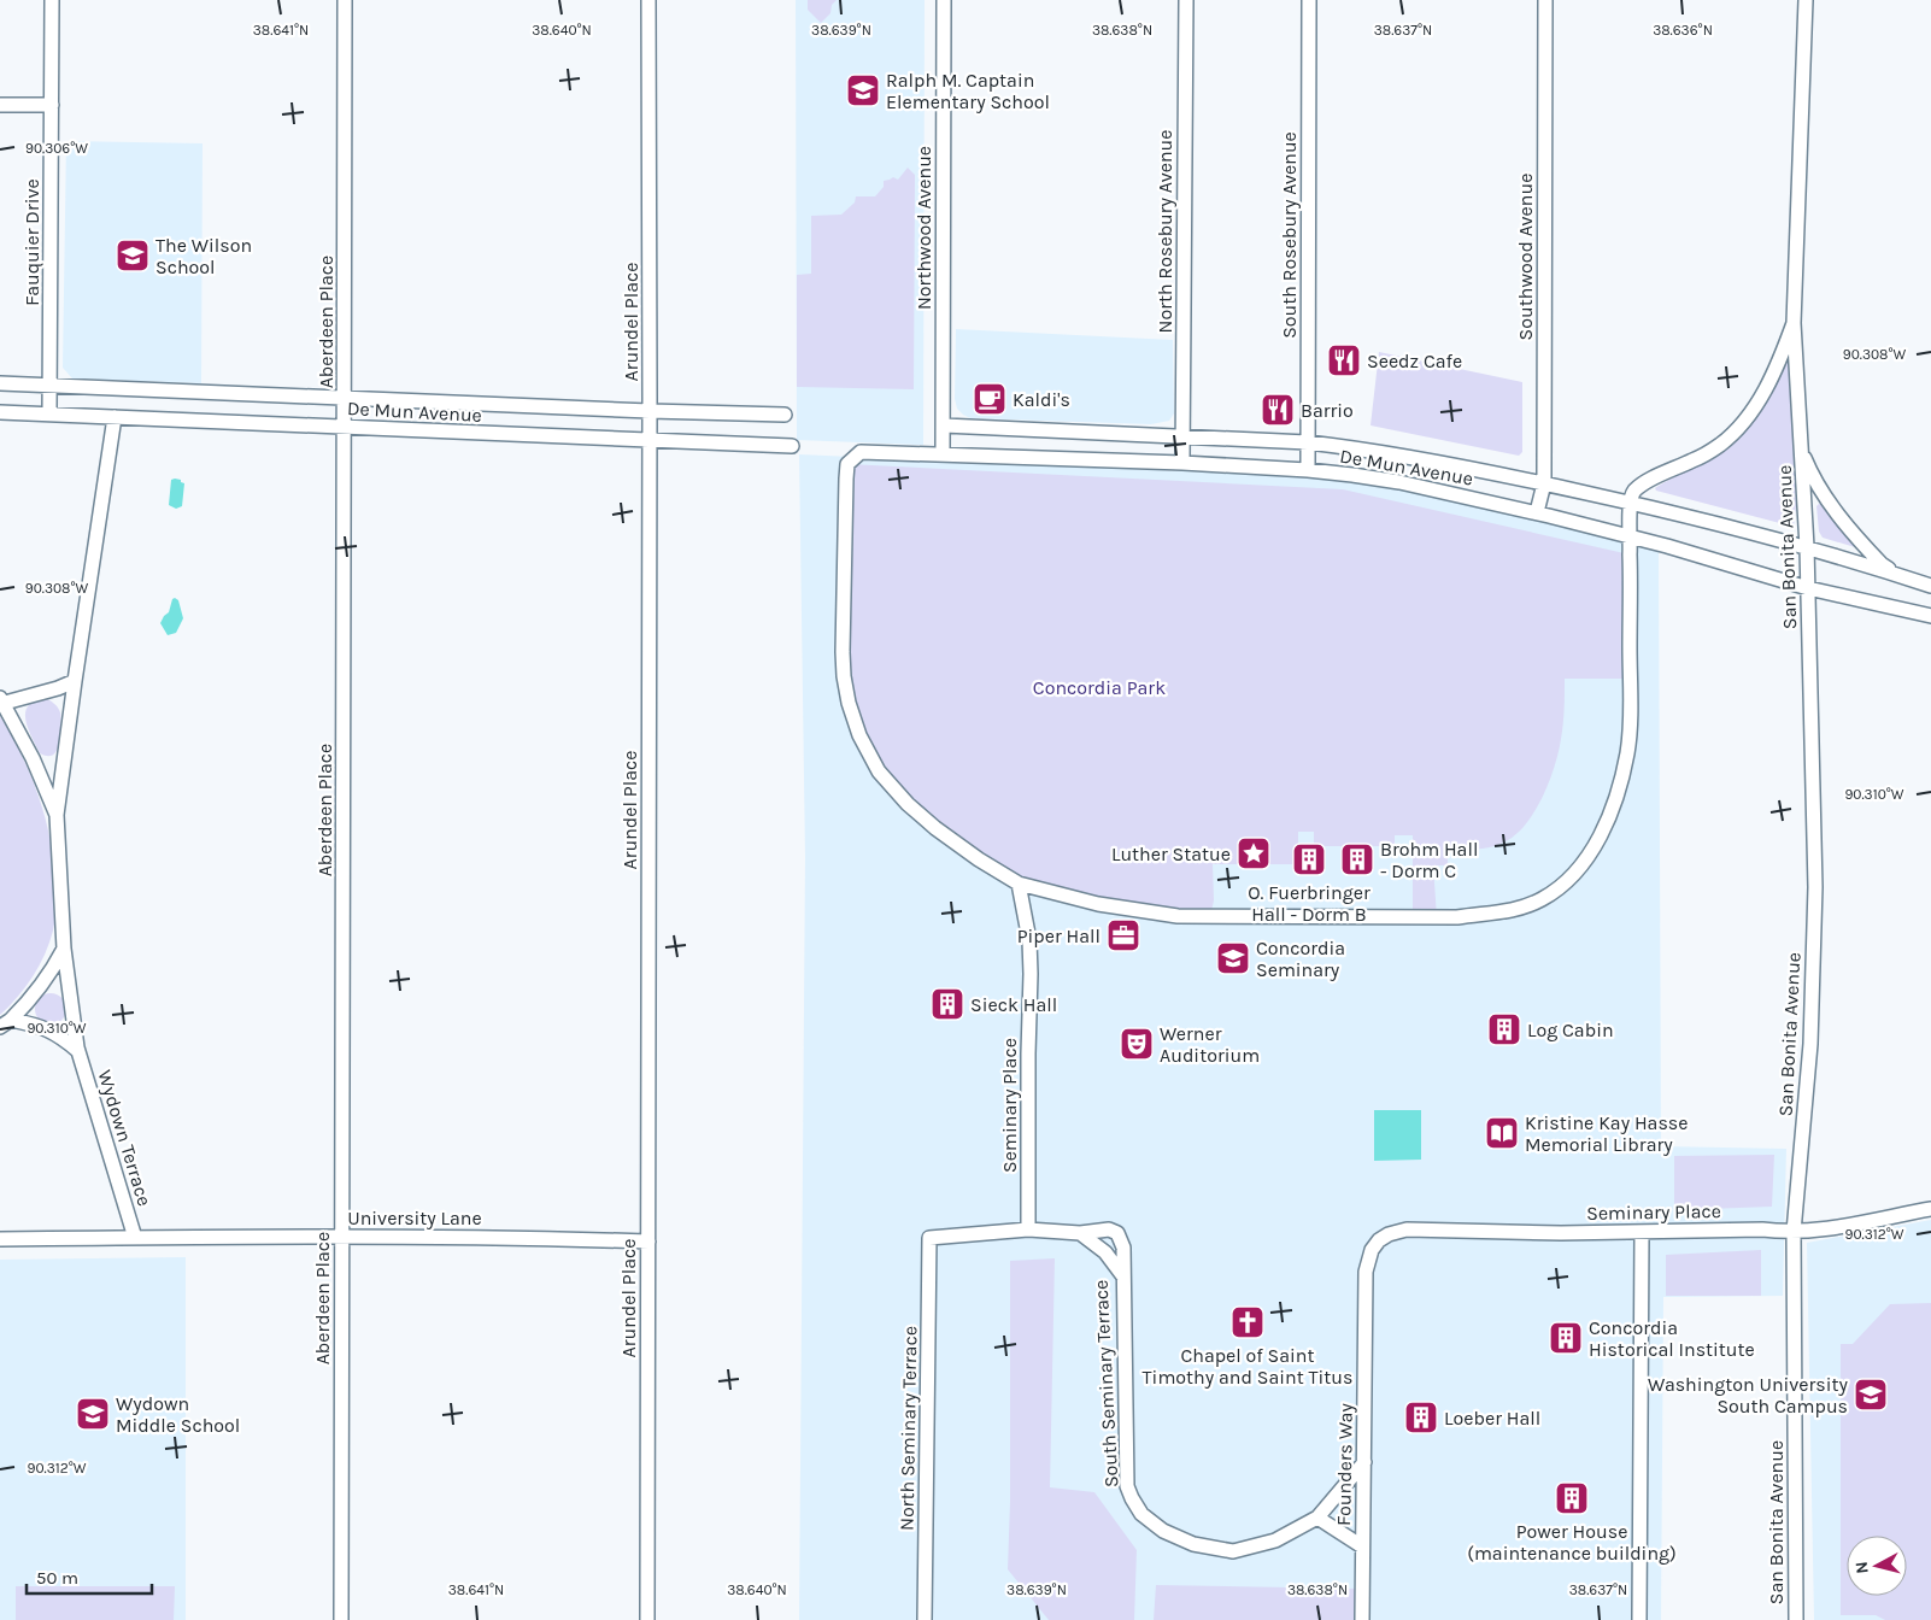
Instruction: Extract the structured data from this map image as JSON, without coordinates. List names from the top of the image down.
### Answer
{
  "streets": {
    "street": [
      "Northwood Avenue",
      "North Rosebury Avenue",
      "South Rosebury Avenue",
      "Fauquier Drive",
      "Southwood Avenue",
      "Aberdeen Place",
      "Arundel Place",
      "De Mun Avenue",
      "San Bonita Avenue",
      "Seminary Place",
      "Wydown Terrace",
      "University Lane",
      "South Seminary Terrace",
      "North Seminary Terrace",
      "Founders Way"
    ]
  },
  "crossings": [
    ["Northwood Avenue", "De Mun Avenue"],
    ["North Rosebury Avenue", "De Mun Avenue"],
    ["South Rosebury Avenue", "De Mun Avenue"],
    ["Fauquier Drive", "De Mun Avenue"],
    ["Southwood Avenue", "De Mun Avenue"],
    ["Aberdeen Place", "De Mun Avenue"],
    ["Aberdeen Place", "University Lane"],
    ["Arundel Place", "De Mun Avenue"],
    ["Arundel Place", "University Lane"],
    ["De Mun Avenue", "San Bonita Avenue"],
    ["De Mun Avenue", "Seminary Place"],
    ["De Mun Avenue", "Wydown Terrace"],
    ["San Bonita Avenue", "Seminary Place"],
    ["Seminary Place", "North Seminary Terrace"],
    ["Seminary Place", "Founders Way"],
    ["Wydown Terrace", "University Lane"],
    ["South Seminary Terrace", "Founders Way"]
  ],
  "parks": ["Concordia Park"],
  "places": {
    "school or university": [
      "Ralph M. Captain Elementary School",
      "The Wilson School",
      "Concordia Seminary",
      "Washington University South Campus",
      "Wydown Middle School"
    ],
    "restaurant": ["Seedz Cafe", "Barrio"],
    "cafe": ["Kaldi's"],
    "place": ["Luther Statue"],
    "building": [
      "O. Fuerbringer Hall - Dorm B",
      "Brohm Hall - Dorm C",
      "Sieck Hall",
      "Log Cabin",
      "Concordia Historical Institute",
      "Loeber Hall",
      "Power House (maintenance building)"
    ],
    "office": ["Piper Hall"],
    "theatre": ["Werner Auditorium"],
    "library": ["Kristine Kay Hasse Memorial Library"],
    "church": ["Chapel of Saint Timothy and Saint Titus"]
  },
  "scale_bar": "50 m",
  "north": "left",
  "coordinates": [
    "38.641°N",
    "38.640°N",
    "38.639°N",
    "38.638°N",
    "38.637°N",
    "38.636°N",
    "90.306°W",
    "90.308°W",
    "90.310°W",
    "90.312°W"
  ]
}
